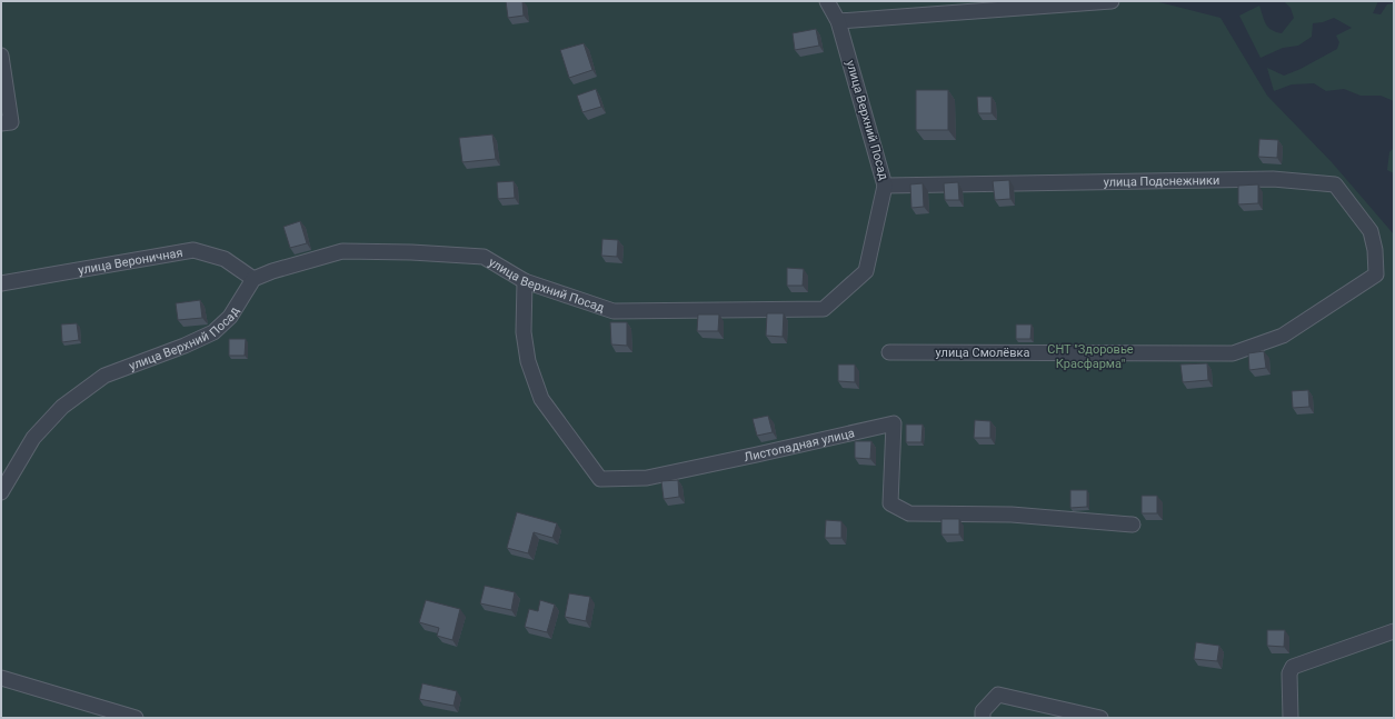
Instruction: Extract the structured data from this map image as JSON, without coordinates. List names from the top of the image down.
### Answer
{
  "streets": {
    "street": [
      "улица Верхний Посад",
      "улица Подснежники",
      "улица Вероничная",
      "улица Смолёвка",
      "Листопадная улица"
    ]
  },
  "crossings": [
    ["улица Верхний Посад", "улица Подснежники"],
    ["улица Верхний Посад", "улица Вероничная"],
    ["улица Верхний Посад", "Листопадная улица"],
    ["улица Подснежники", "улица Смолёвка"]
  ],
  "parks": ["СНТ \"Здоровье Красфарма\""]
}
